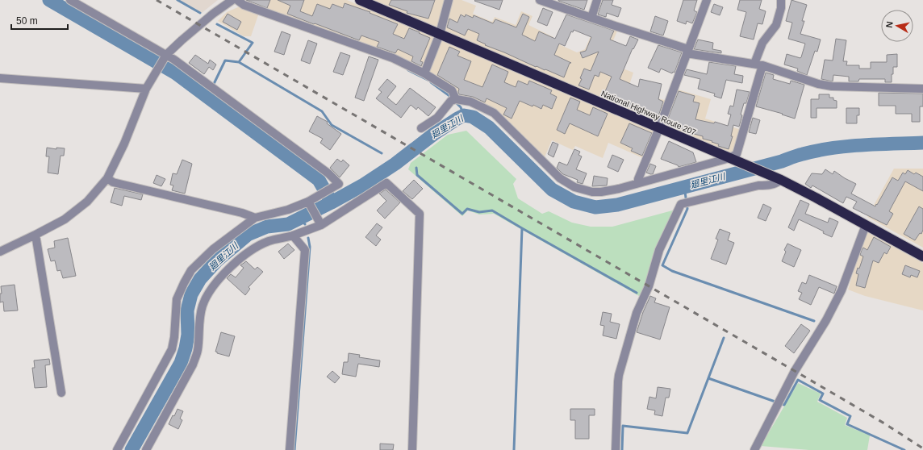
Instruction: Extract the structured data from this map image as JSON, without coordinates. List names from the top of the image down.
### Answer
{
  "streets": {
    "highway": ["National Highway Route 207"]
  },
  "water": ["廻里江川"],
  "scale_bar": "50 m",
  "north": "left"
}
